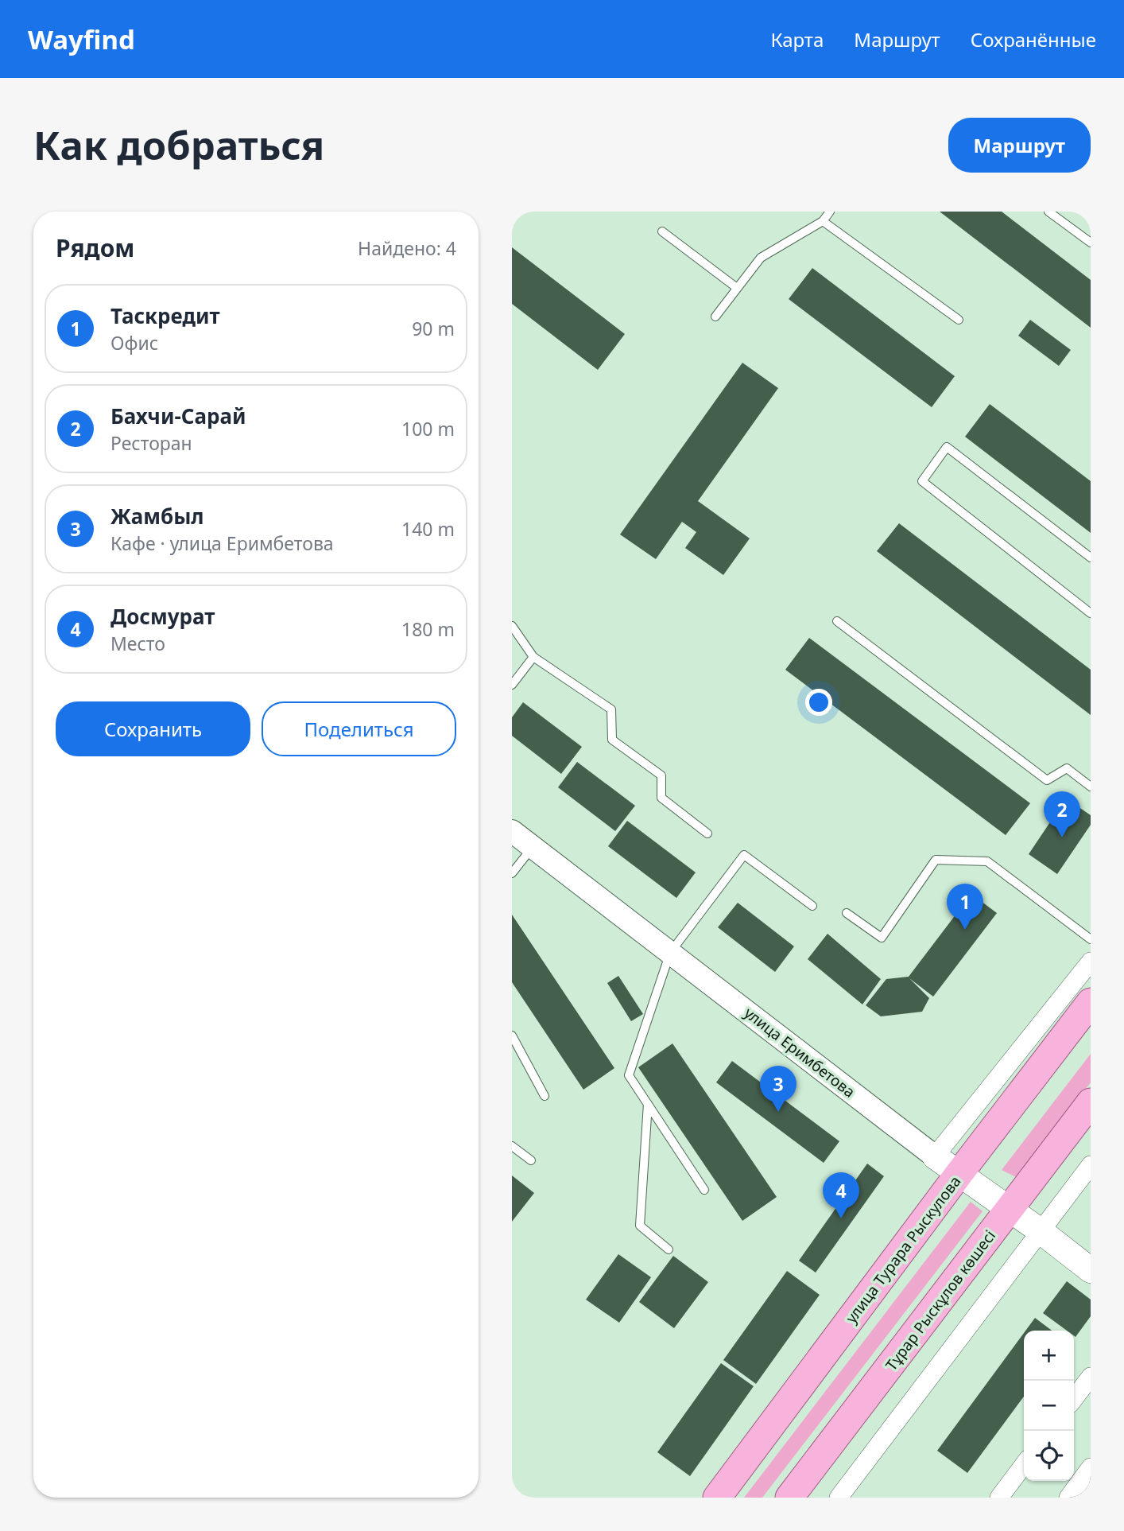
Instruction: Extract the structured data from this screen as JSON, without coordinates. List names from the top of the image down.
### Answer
{
  "streets": {
    "main road": ["улица Еримбетова", "улица Турара Рыскулова", "Тұрар Рыскұлов көшесі"]
  },
  "crossings": [
    ["улица Еримбетова", "улица Турара Рыскулова"],
    ["улица Еримбетова", "Тұрар Рыскұлов көшесі"]
  ],
  "page": {
    "header": "Wayfind",
    "nav": ["Карта", "Маршрут", "Сохранённые"],
    "buttons": [
      "Маршрут",
      ["Сохранить", "Поделиться"]
    ],
    "title": "Как добраться",
    "heading": ["Рядом", "Найдено: 4"],
    "list": [
      {
        "mark": "1",
        "name": "Таскредит",
        "note": "Офис",
        "value": "90 m"
      },
      {
        "mark": "2",
        "name": "Бахчи-Сарай",
        "note": "Ресторан",
        "value": "100 m"
      },
      {
        "mark": "3",
        "name": "Жамбыл",
        "note": "Кафе · улица Еримбетова",
        "value": "140 m"
      },
      {
        "mark": "4",
        "name": "Досмурат",
        "note": "Место",
        "value": "180 m"
      }
    ],
    "pins": [
      "2",
      "1",
      "3",
      "4"
    ],
    "map_buttons": ["+", "−"]
  }
}
